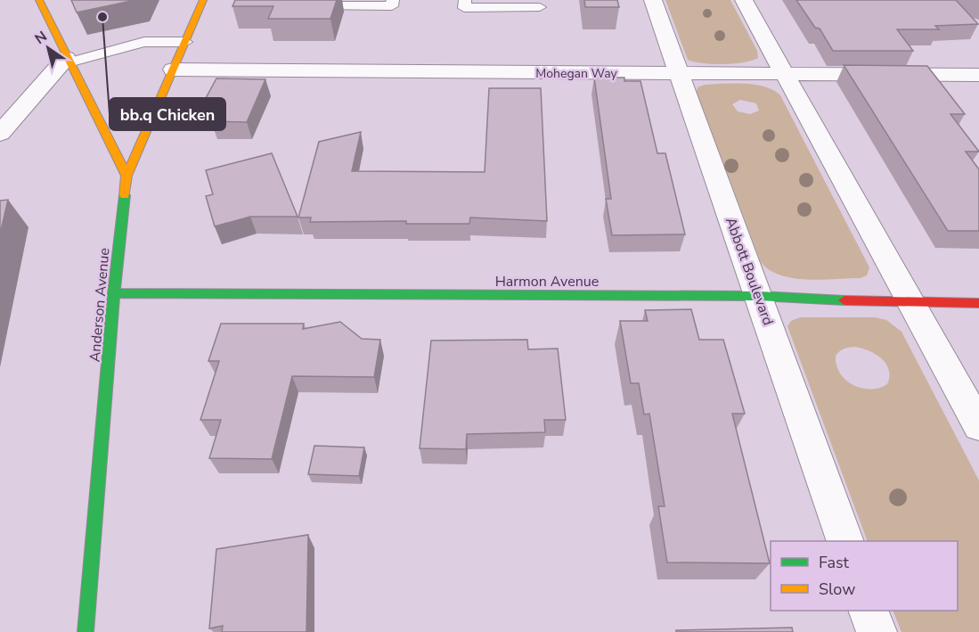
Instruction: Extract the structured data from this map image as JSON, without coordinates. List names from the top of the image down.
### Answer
{
  "streets": {
    "main road": ["Harmon Avenue", "Anderson Avenue"],
    "street": ["Mohegan Way", "Abbott Boulevard"]
  },
  "crossings": [
    ["Mohegan Way", "Abbott Boulevard"],
    ["Mohegan Way", "Anderson Avenue"],
    ["Abbott Boulevard", "Harmon Avenue"],
    ["Harmon Avenue", "Anderson Avenue"]
  ],
  "places": ["bb.q Chicken"],
  "legend": ["Fast", "Slow"],
  "north": "top left"
}
